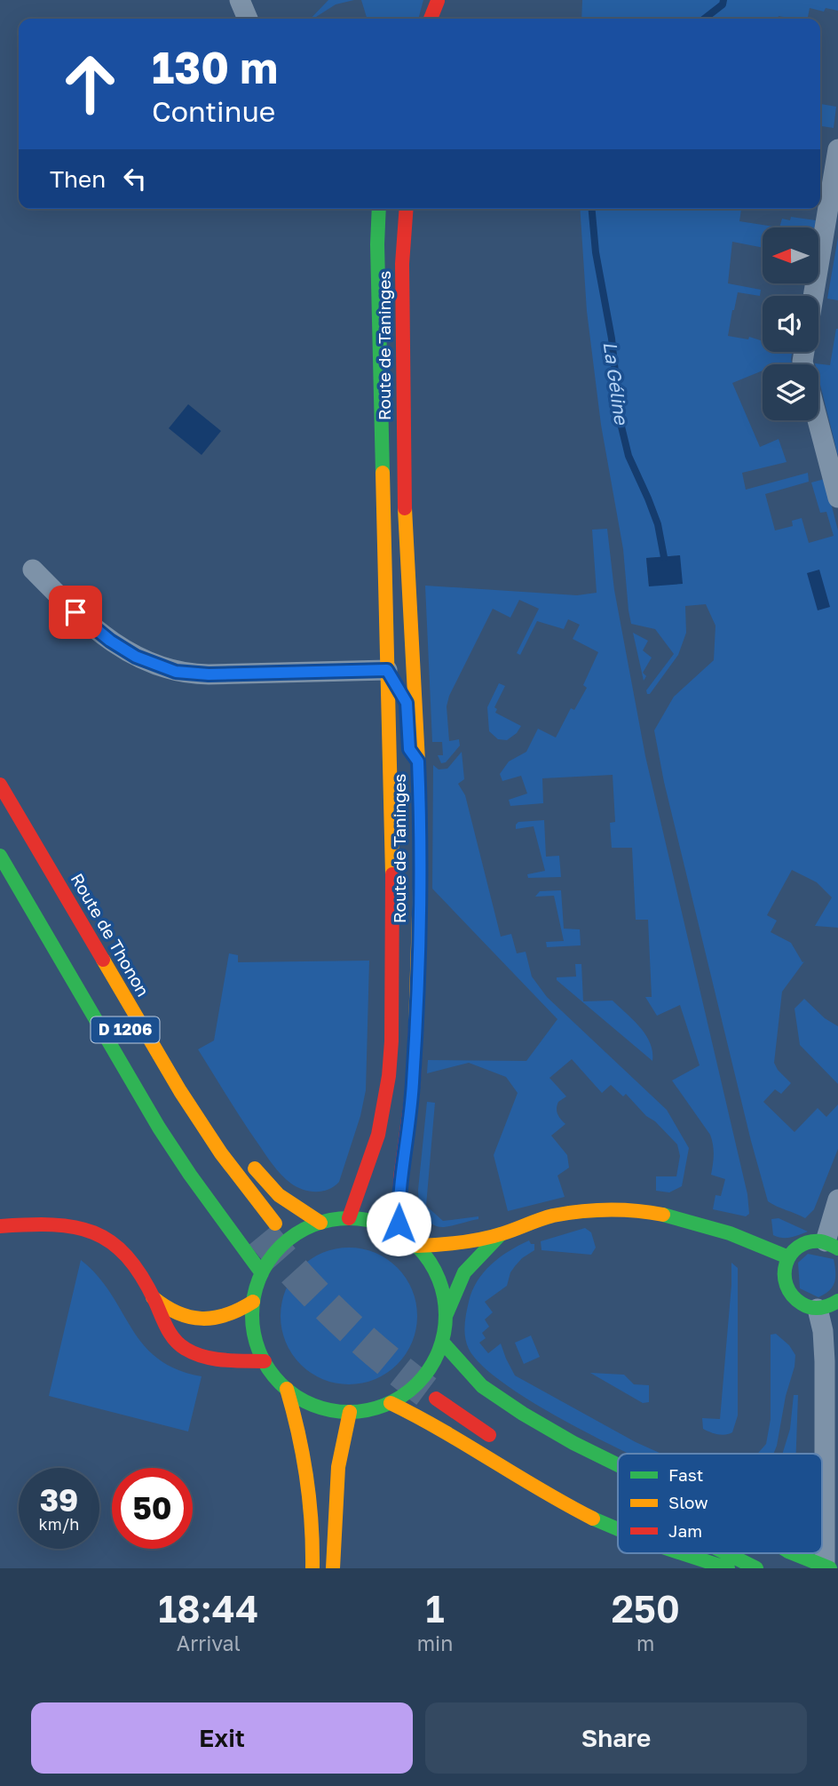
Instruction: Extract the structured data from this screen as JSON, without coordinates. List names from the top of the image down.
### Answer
{
  "streets": {
    "main road": ["Route de Taninges", "Route de Thonon", "D 1206"]
  },
  "water": ["La Géline"],
  "legend": ["Fast", "Slow", "Jam"],
  "north": "left",
  "page": {
    "turn": ["130 m", "Continue"],
    "then": "Then",
    "speed": "39 km/h",
    "limit": "50",
    "eta": [
      "18:44",
      "Arrival",
      "1",
      "min",
      "250",
      "m"
    ],
    "buttons": ["Exit", "Share"]
  }
}
